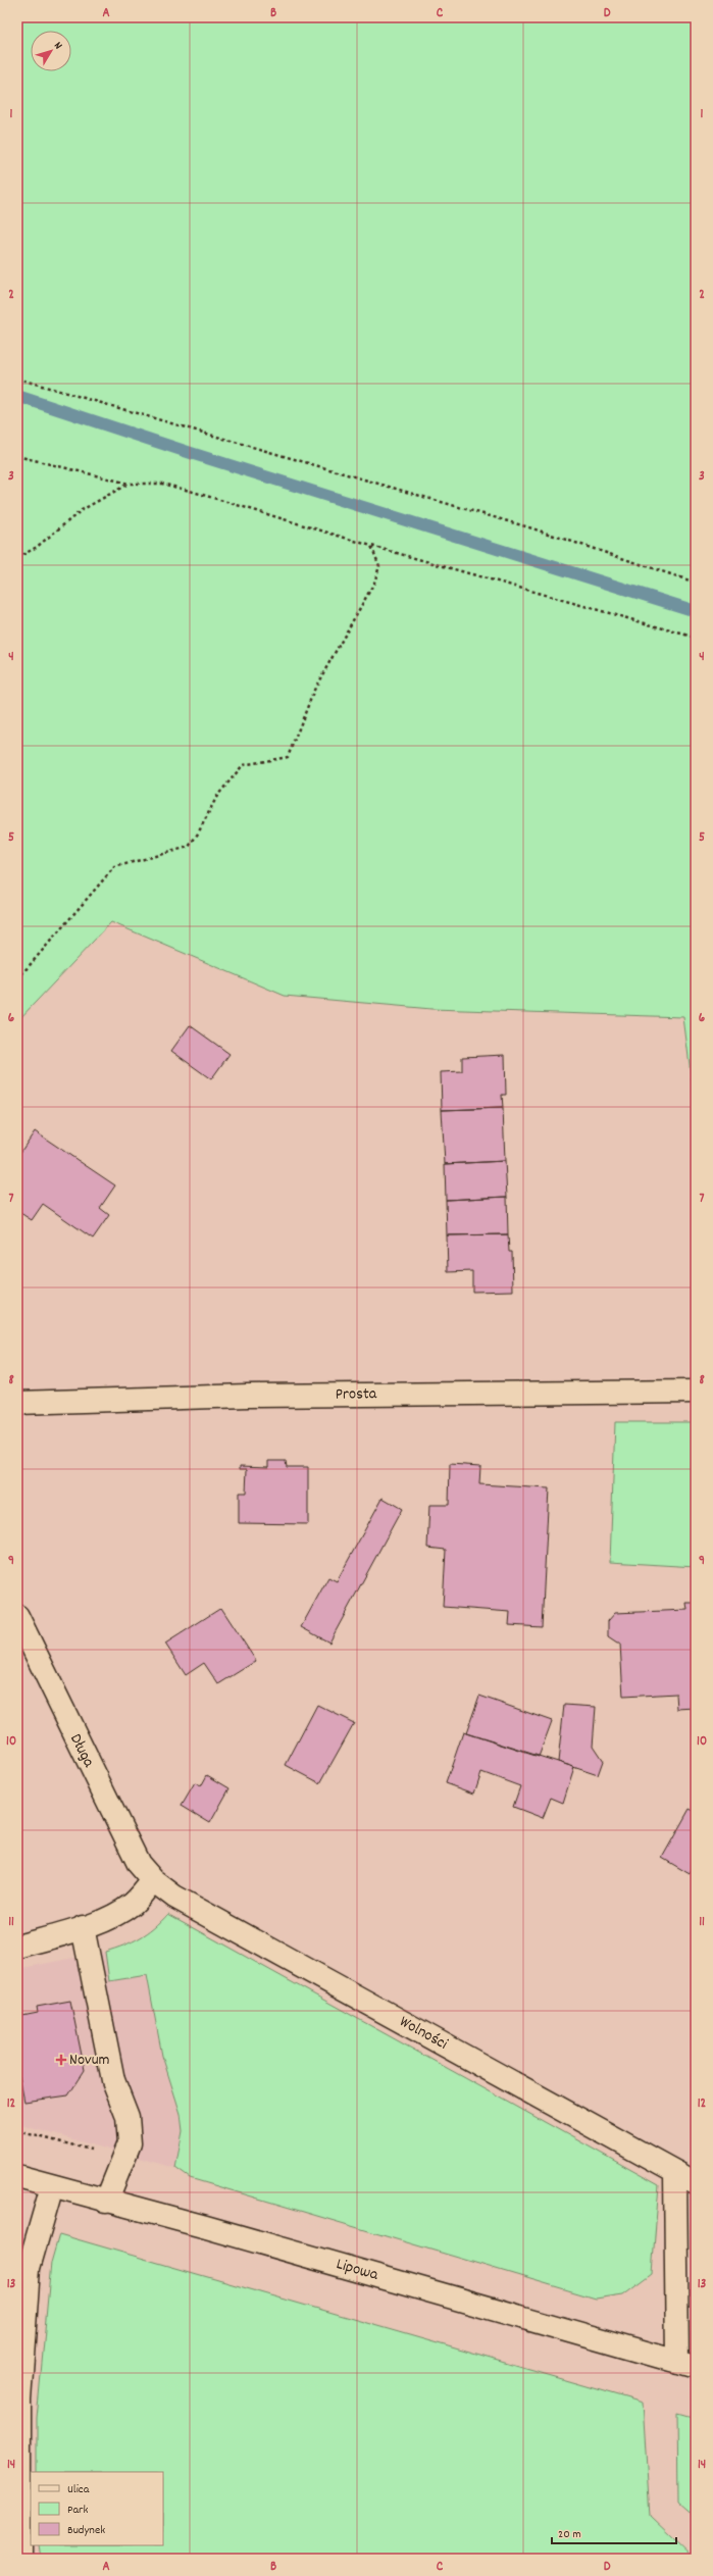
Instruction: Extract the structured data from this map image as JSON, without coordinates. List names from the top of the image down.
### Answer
{
  "streets": {
    "street": [
      "Prosta",
      "Długa",
      "Wolności",
      "Lipowa"
    ]
  },
  "crossings": [
    ["Długa", "Wolności"]
  ],
  "places": {
    "health": ["Novum"]
  },
  "legend": ["Ulica", "Park", "Budynek"],
  "scale_bar": "20 m",
  "north": "top right",
  "grid": {
    "columns": [
      "A",
      "B",
      "C",
      "D"
    ],
    "rows": [
      "1",
      "2",
      "3",
      "4",
      "5",
      "6",
      "7",
      "8",
      "9",
      "10",
      "11",
      "12",
      "13",
      "14"
    ]
  }
}
